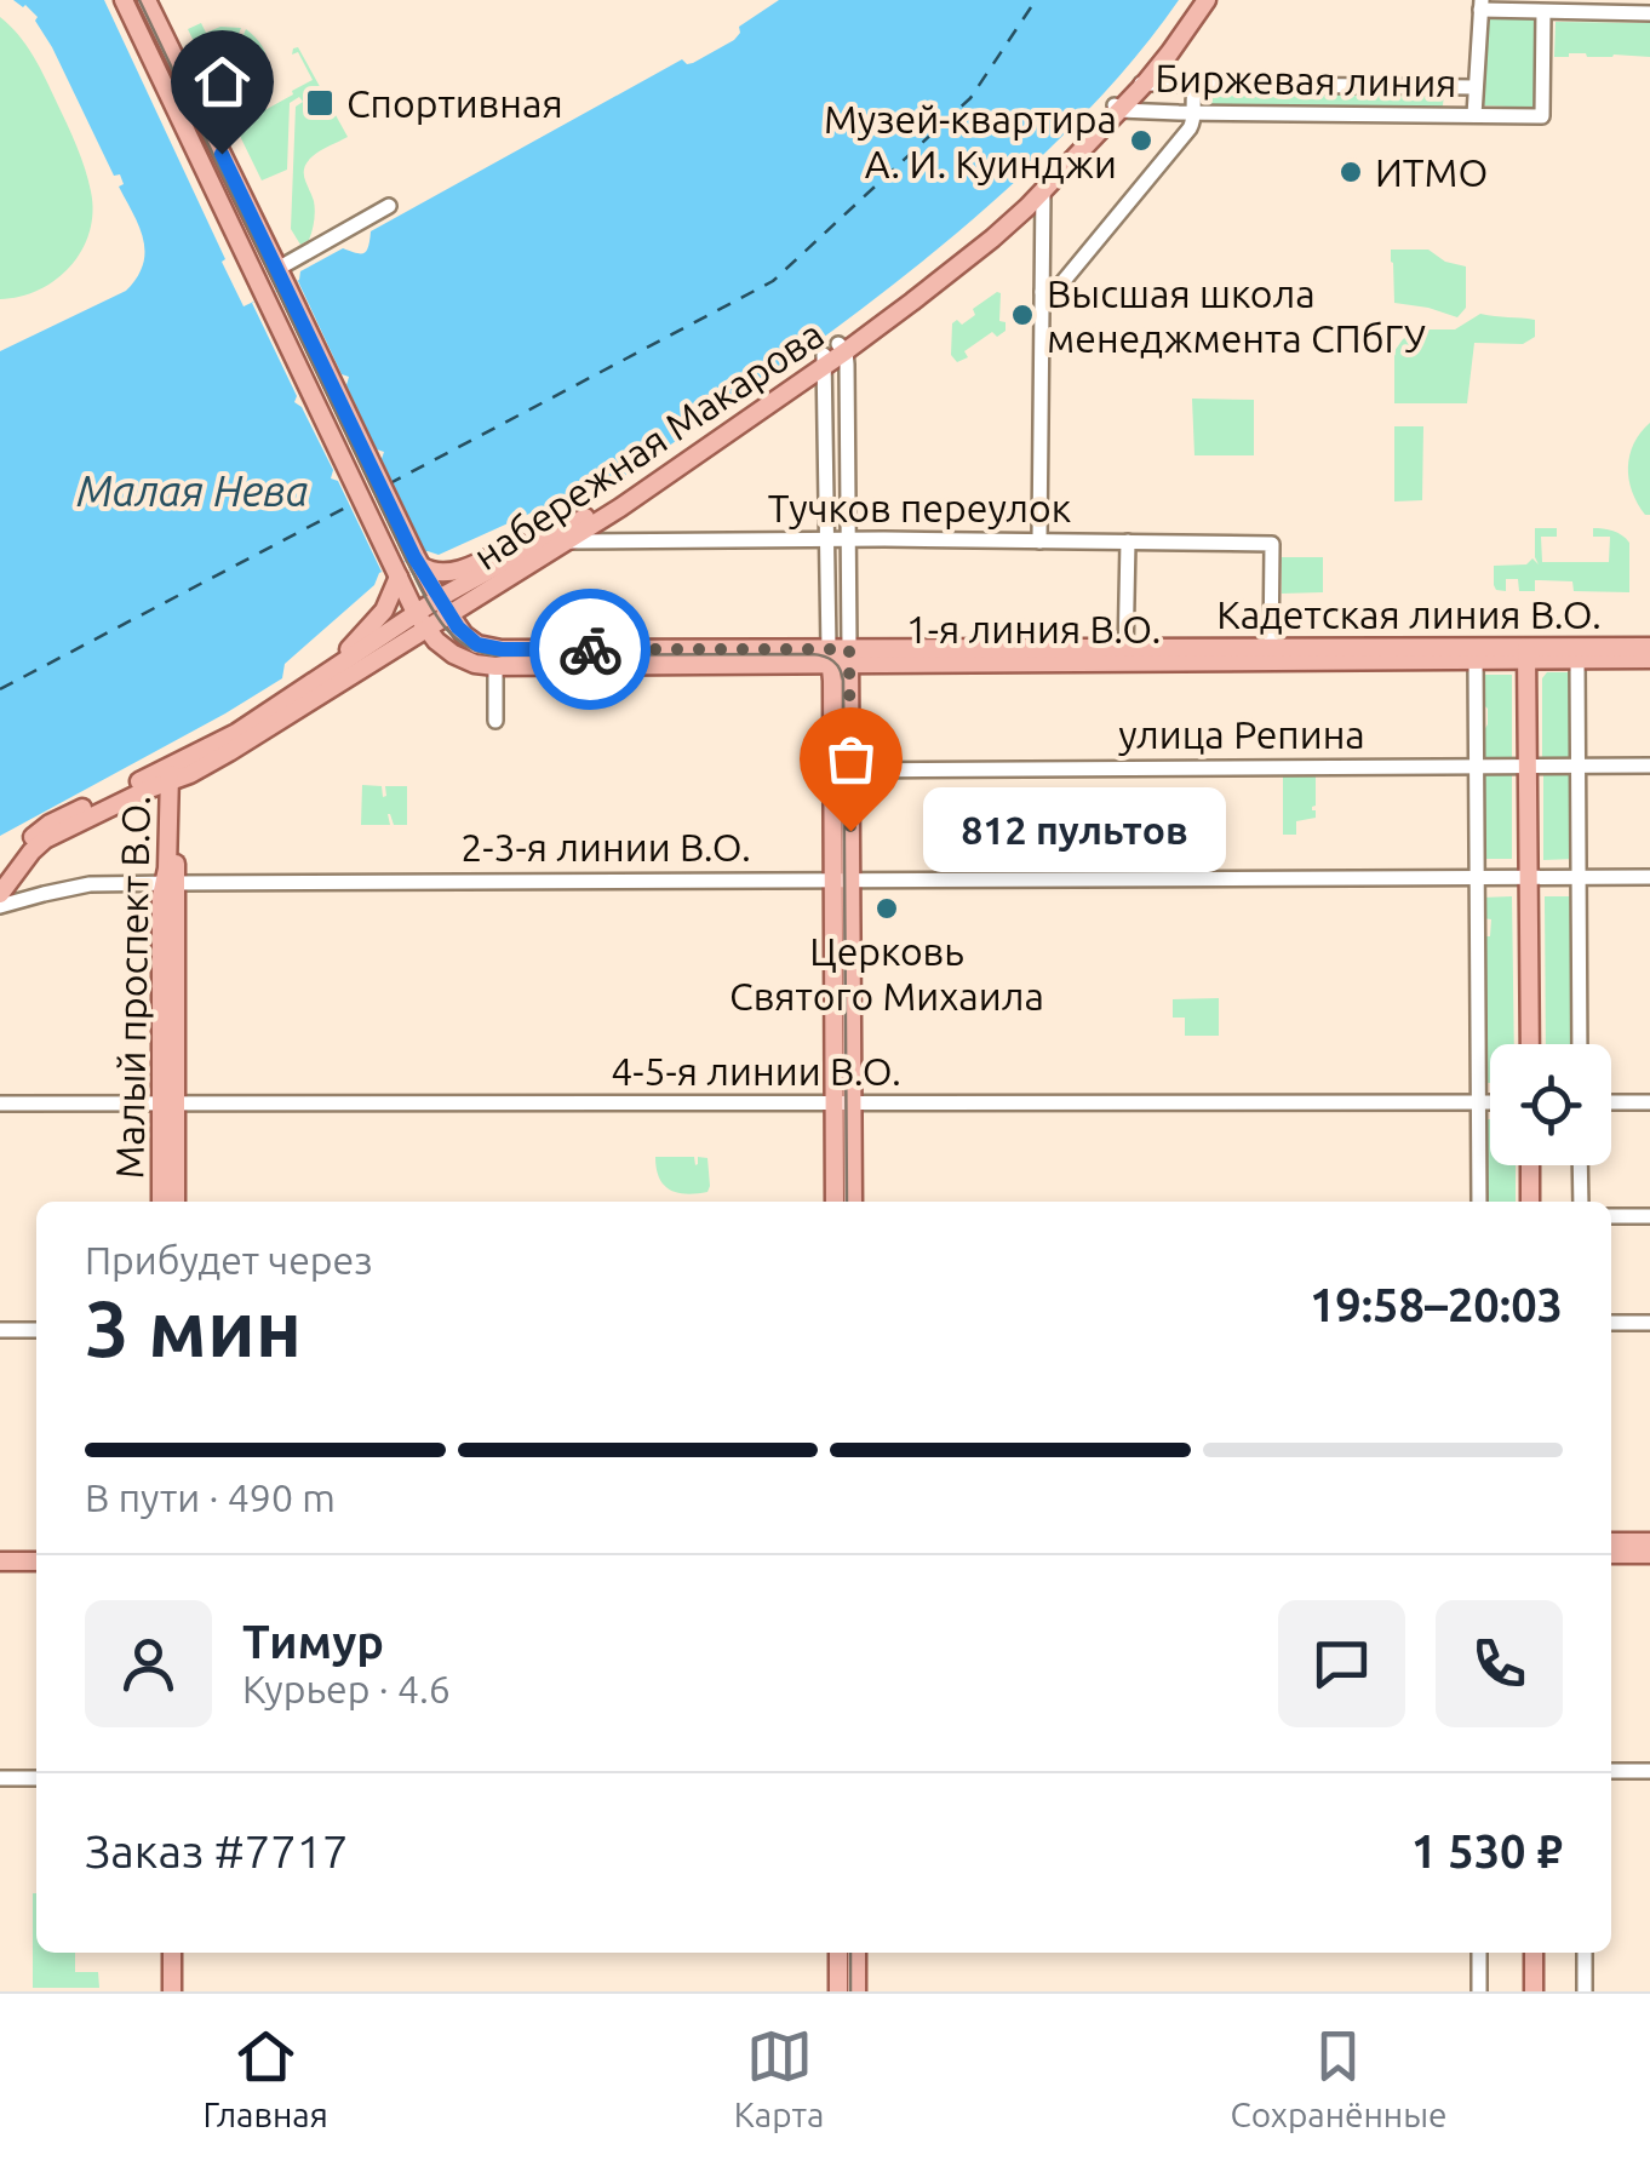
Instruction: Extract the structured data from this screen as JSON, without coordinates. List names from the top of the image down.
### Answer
{
  "streets": {
    "main road": [
      "набережная Макарова",
      "Кадетская линия В.О.",
      "1-я линия В.О.",
      "Малый проспект В.О."
    ],
    "street": [
      "Биржевая линия",
      "Тучков переулок",
      "улица Репина",
      "2-3-я линии В.О.",
      "4-5-я линии В.О."
    ]
  },
  "crossings": [
    ["Биржевая линия", "набережная Макарова"],
    ["набережная Макарова", "Тучков переулок"],
    ["набережная Макарова", "1-я линия В.О."],
    ["набережная Макарова", "Малый проспект В.О."],
    ["Тучков переулок", "Кадетская линия В.О."],
    ["Тучков переулок", "1-я линия В.О."],
    ["Кадетская линия В.О.", "1-я линия В.О."],
    ["2-3-я линии В.О.", "Малый проспект В.О."],
    ["Малый проспект В.О.", "4-5-я линии В.О."]
  ],
  "water": ["Малая Нева"],
  "places": {
    "transit": ["Спортивная"],
    "other": [
      "Музей-квартира А. И. Куинджи",
      "ИТМО",
      "Высшая школа менеджмента СПбГУ",
      "812 пультов",
      "Церковь Святого Михаила"
    ]
  },
  "page": {
    "bubble": "812 пультов",
    "heading": ["3 мин", "Прибудет через", "19:58–20:03"],
    "panel": [
      "Тимур",
      "Курьер · 4.6",
      "Заказ #7717",
      "1 530 ₽"
    ],
    "bar": "В пути · 490 m",
    "tabs": ["Главная", "Карта", "Сохранённые"]
  }
}
